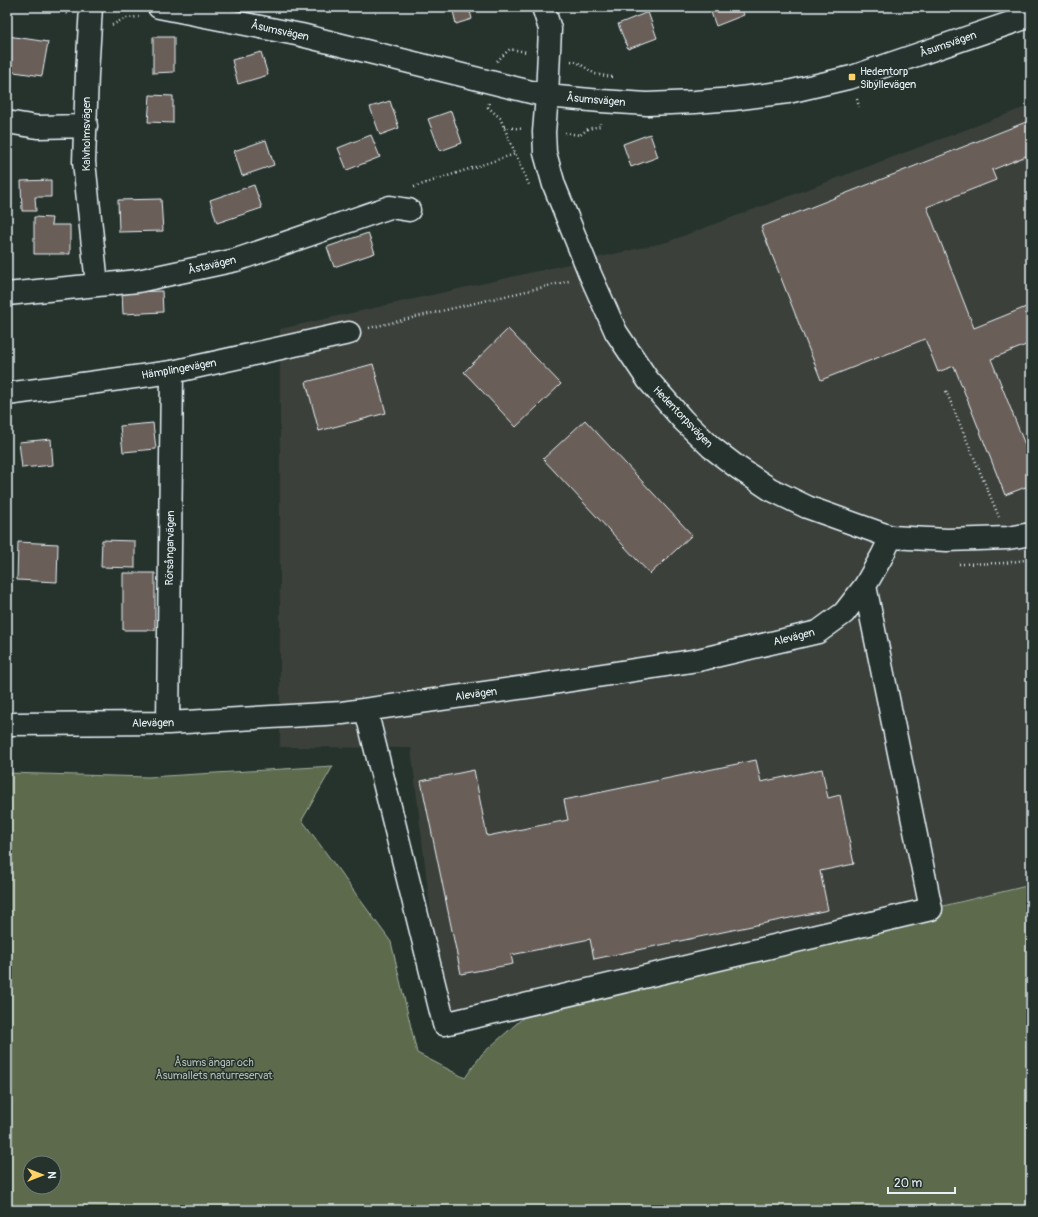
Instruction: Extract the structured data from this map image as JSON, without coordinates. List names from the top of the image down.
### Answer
{
  "streets": {
    "street": [
      "Åsumsvägen",
      "Kalvholmsvägen",
      "Åstavägen",
      "Hämplingevägen",
      "Hedentorpsvägen",
      "Rörsångarvägen",
      "Alevägen"
    ]
  },
  "crossings": [
    ["Åsumsvägen", "Hedentorpsvägen"],
    ["Kalvholmsvägen", "Åstavägen"],
    ["Hämplingevägen", "Rörsångarvägen"],
    ["Hedentorpsvägen", "Alevägen"],
    ["Rörsångarvägen", "Alevägen"]
  ],
  "parks": ["Åsums ängar och Åsumallets naturreservat"],
  "places": {
    "transit": ["Hedentorp Sibyllevägen"]
  },
  "scale_bar": "20 m",
  "north": "right"
}
